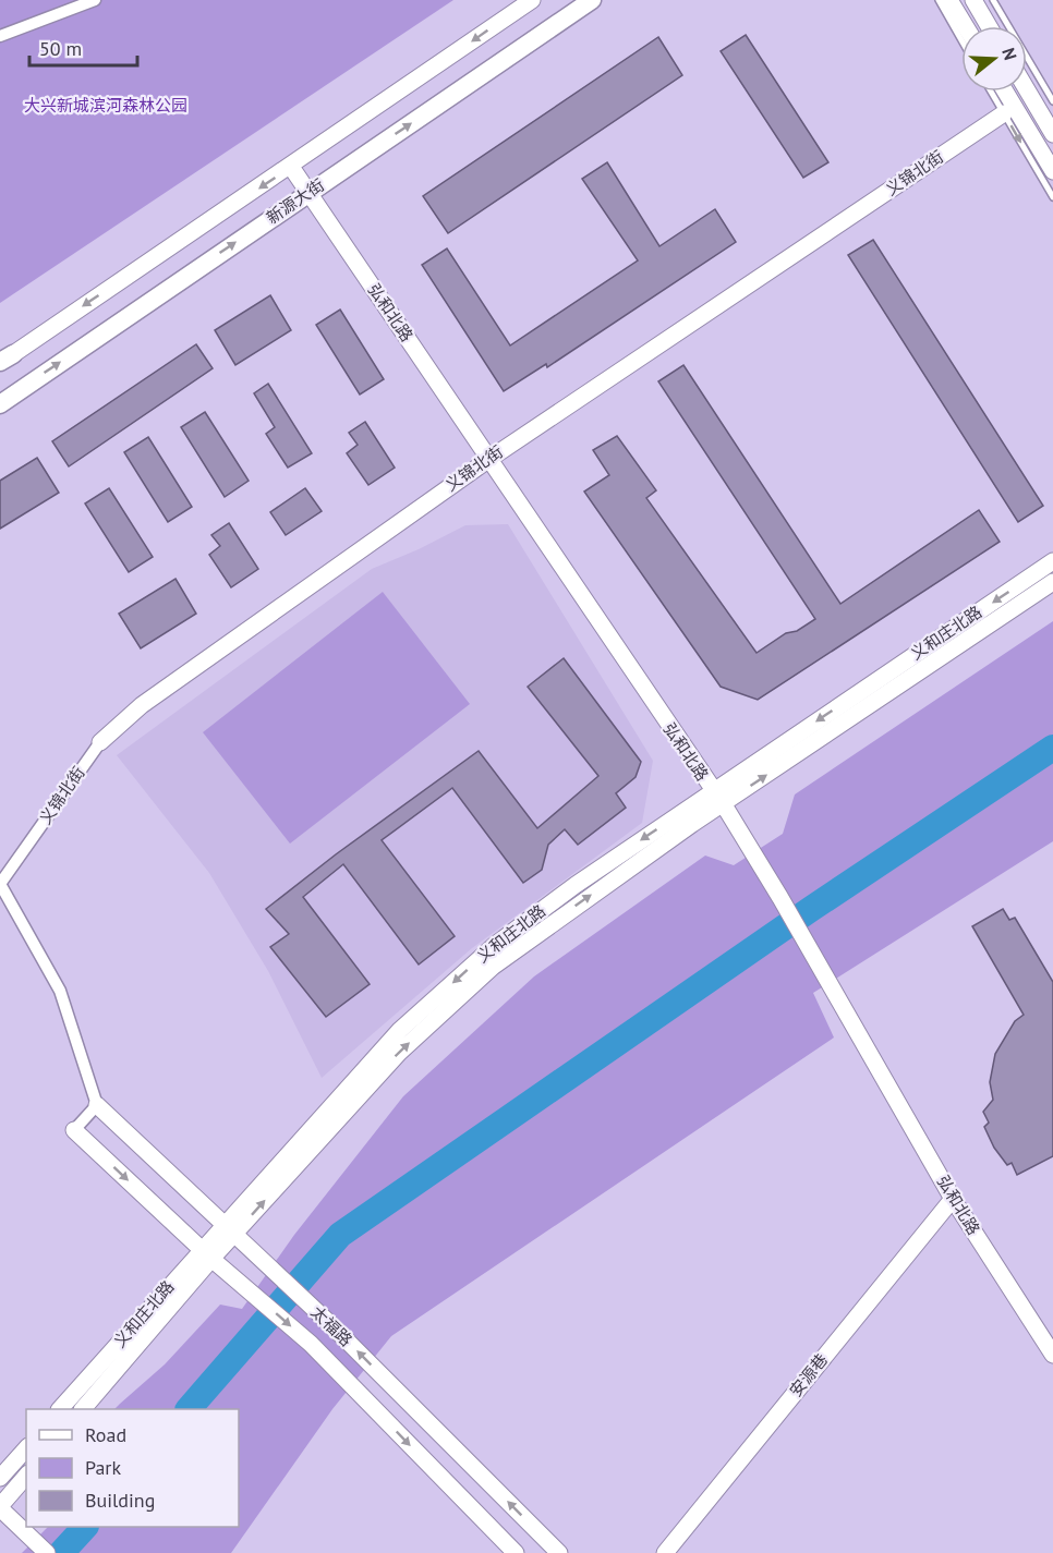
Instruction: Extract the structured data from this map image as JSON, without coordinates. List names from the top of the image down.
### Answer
{
  "streets": {
    "main road": [
      "义锦北街",
      "新源大街",
      "弘和北路",
      "义和庄北路",
      "太福路",
      "安源巷"
    ]
  },
  "crossings": [
    ["义锦北街", "弘和北路"],
    ["新源大街", "弘和北路"],
    ["弘和北路", "义和庄北路"],
    ["弘和北路", "安源巷"],
    ["义和庄北路", "太福路"]
  ],
  "parks": ["大兴新城滨河森林公园"],
  "legend": ["Road", "Park", "Building"],
  "scale_bar": "50 m",
  "north": "right"
}
